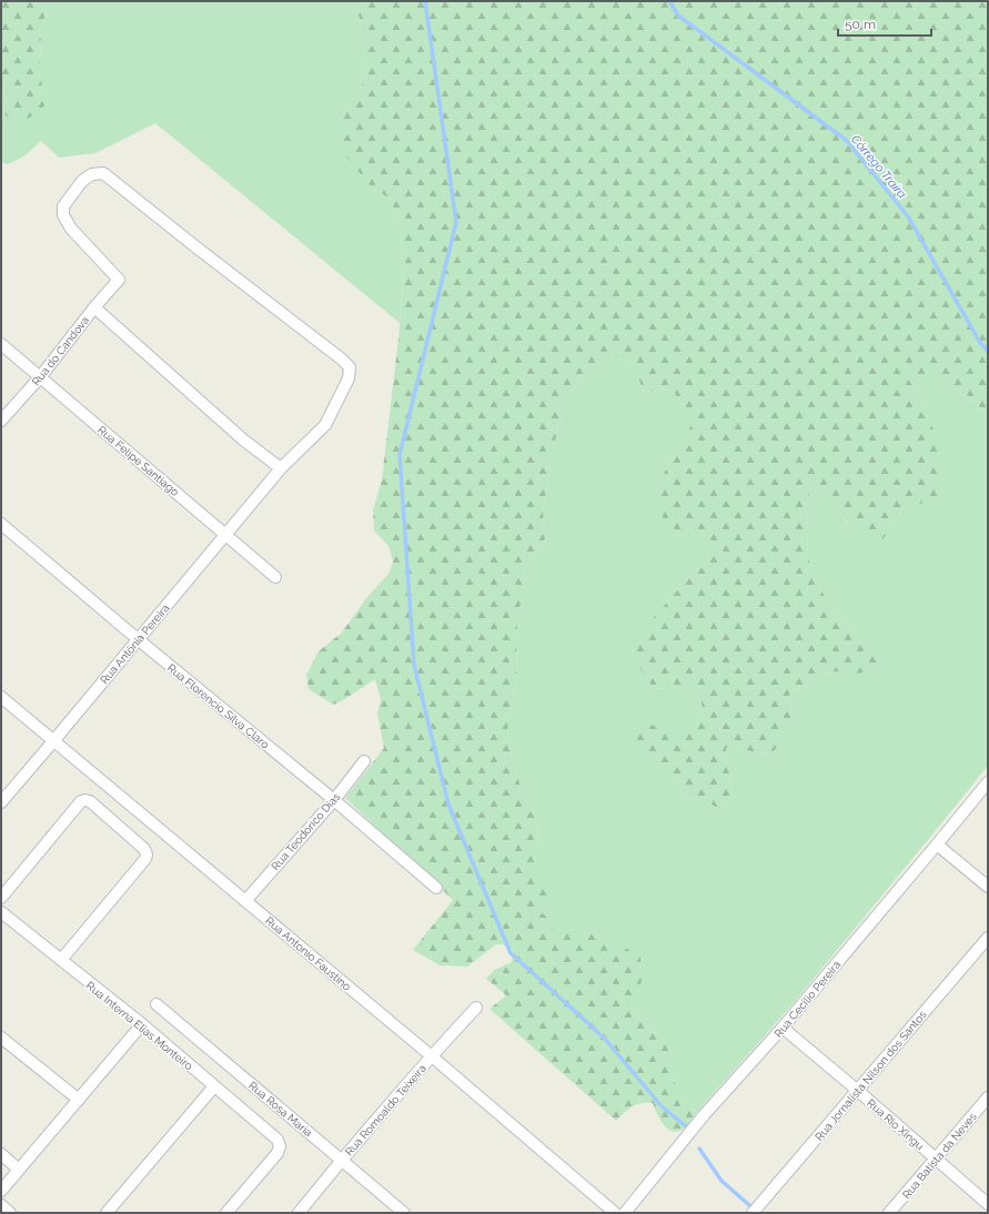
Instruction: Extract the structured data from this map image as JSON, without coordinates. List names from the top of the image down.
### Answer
{
  "streets": {
    "street": [
      "Rua do Candova",
      "Rua Felipe Santiago",
      "Rua Antônia Pereira",
      "Rua Florencio Silva Claro",
      "Rua Teodorico Dias",
      "Rua Antonio Faustino",
      "Rua Cecilio Pereira",
      "Rua Interna Elias Monteiro",
      "Rua Jornalista Nilson dos Santos",
      "Rua Rosa Maria",
      "Rua Romoaldo Teixeira",
      "Rua Rio Xingu",
      "Rua Batista da Neves"
    ]
  },
  "crossings": [
    ["Rua do Candova", "Rua Felipe Santiago"],
    ["Rua do Candova", "Rua Antônia Pereira"],
    ["Rua Felipe Santiago", "Rua Antônia Pereira"],
    ["Rua Antônia Pereira", "Rua Florencio Silva Claro"],
    ["Rua Antônia Pereira", "Rua Antonio Faustino"],
    ["Rua Florencio Silva Claro", "Rua Teodorico Dias"],
    ["Rua Teodorico Dias", "Rua Antonio Faustino"],
    ["Rua Antonio Faustino", "Rua Romoaldo Teixeira"],
    ["Rua Cecilio Pereira", "Rua Rio Xingu"],
    ["Rua Jornalista Nilson dos Santos", "Rua Rio Xingu"],
    ["Rua Rosa Maria", "Rua Romoaldo Teixeira"],
    ["Rua Rio Xingu", "Rua Batista da Neves"]
  ],
  "water": ["Córrego Traíra"],
  "scale_bar": "50 m"
}
